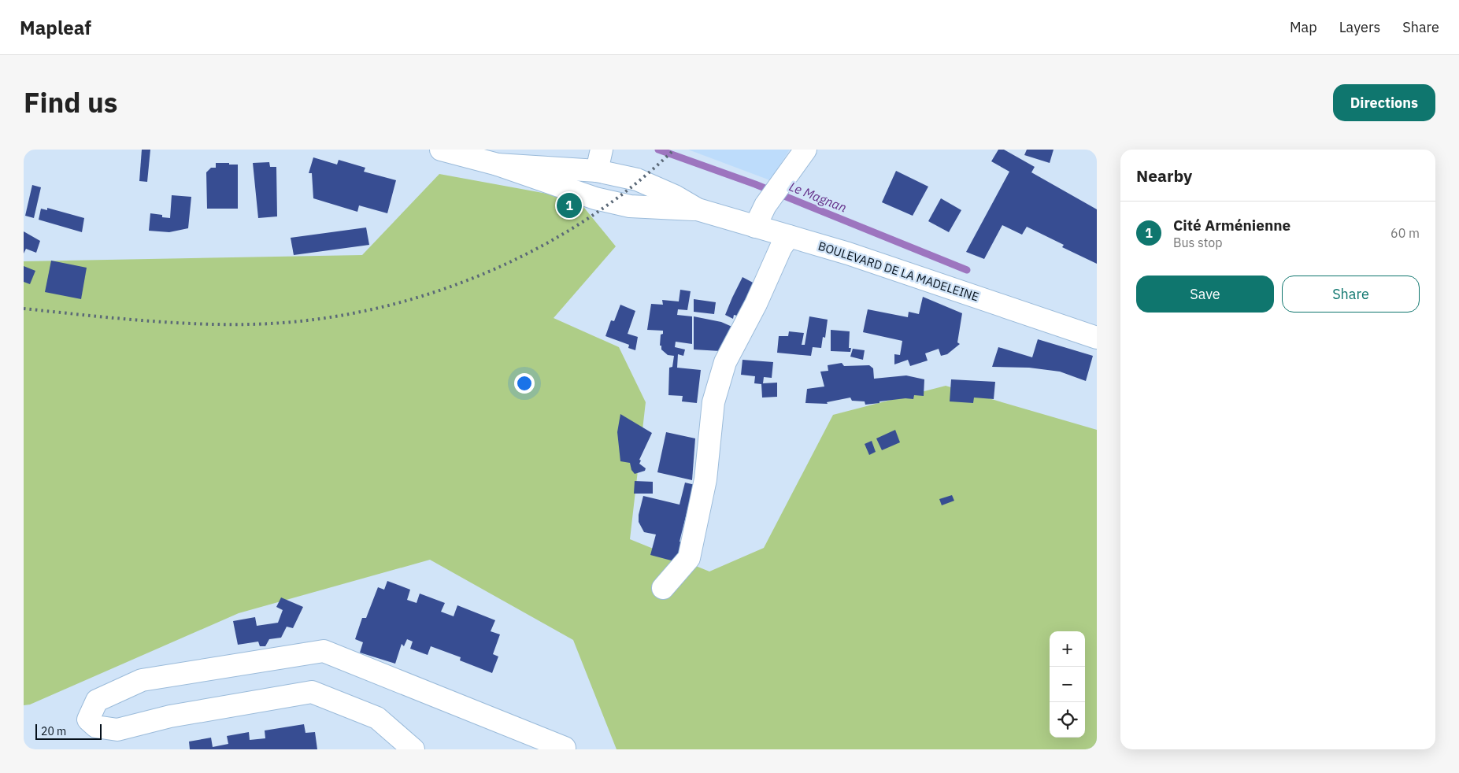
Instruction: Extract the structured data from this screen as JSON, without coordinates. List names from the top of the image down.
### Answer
{
  "streets": {
    "street": ["BOULEVARD DE LA MADELEINE"]
  },
  "water": ["Le Magnan"],
  "scale_bar": "20 m",
  "page": {
    "header": "Mapleaf",
    "nav": ["Map", "Layers", "Share"],
    "title": "Find us",
    "buttons": [
      "Directions",
      ["Save", "Share"]
    ],
    "heading": "Nearby",
    "pins": "1",
    "list": [
      {
        "mark": "1",
        "name": "Cité Arménienne",
        "note": "Bus stop",
        "value": "60 m"
      }
    ],
    "map_buttons": ["+", "−"],
    "scale": "20 m"
  }
}
